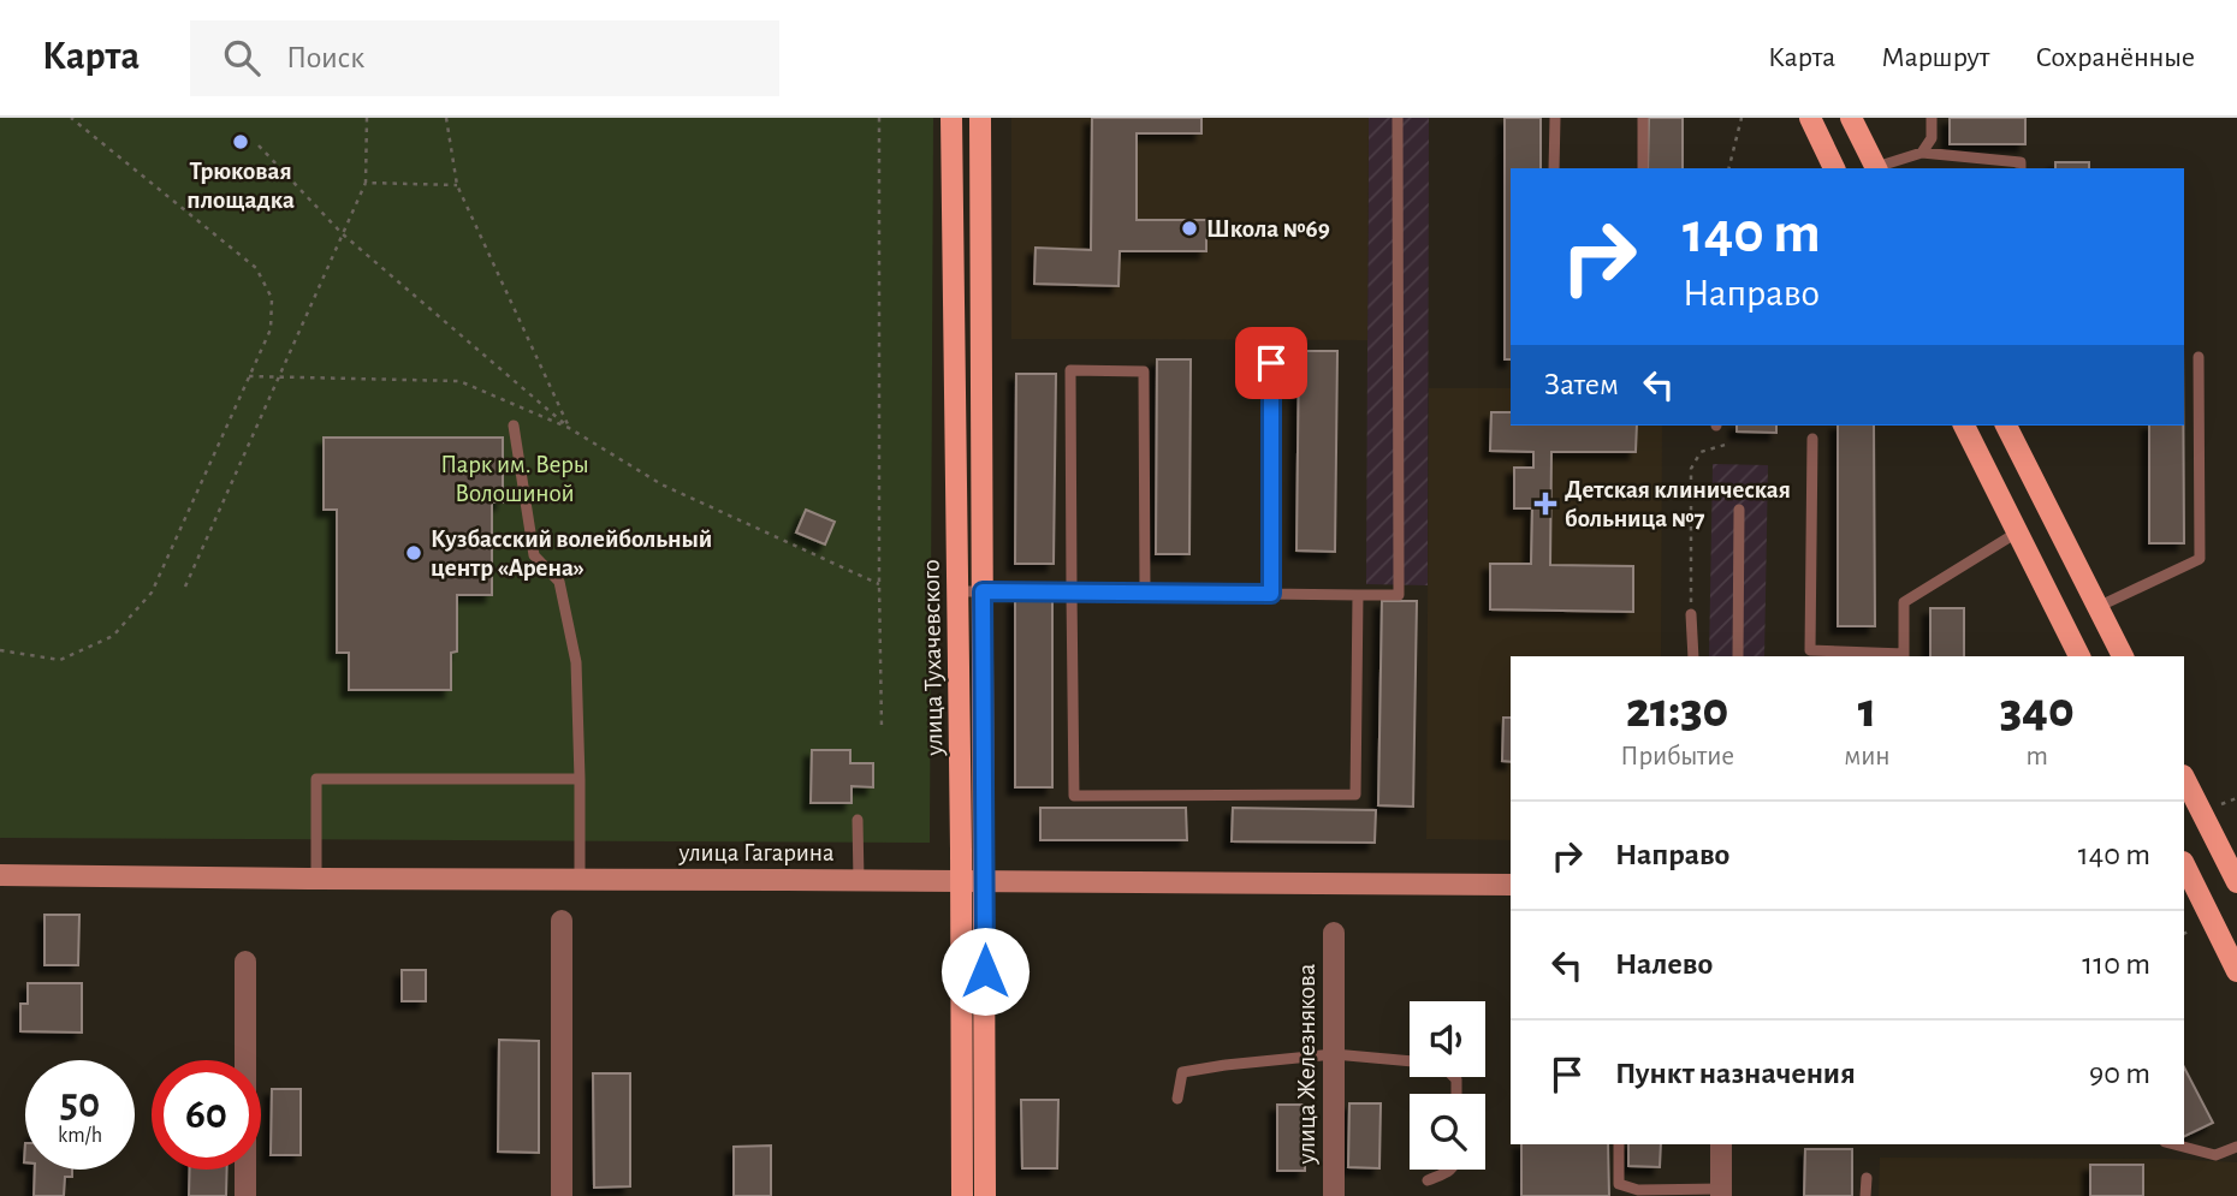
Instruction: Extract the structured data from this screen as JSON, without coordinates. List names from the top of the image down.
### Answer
{
  "streets": {
    "main road": ["улица Тухачевского"],
    "street": ["улица Гагарина", "улица Железнякова"]
  },
  "crossings": [
    ["улица Тухачевского", "улица Гагарина"]
  ],
  "parks": ["Парк им. Веры Волошиной"],
  "places": {
    "other": ["Трюковая площадка", "Школа №69", "Кузбасский волейбольный центр «Арена»"],
    "health": ["Детская клиническая больница №7"]
  },
  "page": {
    "header": "Карта",
    "search": "Поиск",
    "nav": ["Карта", "Маршрут", "Сохранённые"],
    "turn": ["140 m", "Направо"],
    "then": "Затем",
    "eta": [
      "21:30",
      "Прибытие",
      "1",
      "мин",
      "340",
      "m"
    ],
    "list": [
      {
        "name": "Направо",
        "value": "140 m"
      },
      {
        "name": "Налево",
        "value": "110 m"
      },
      {
        "name": "Пункт назначения",
        "value": "90 m"
      }
    ],
    "speed": "50 km/h",
    "limit": "60"
  }
}
